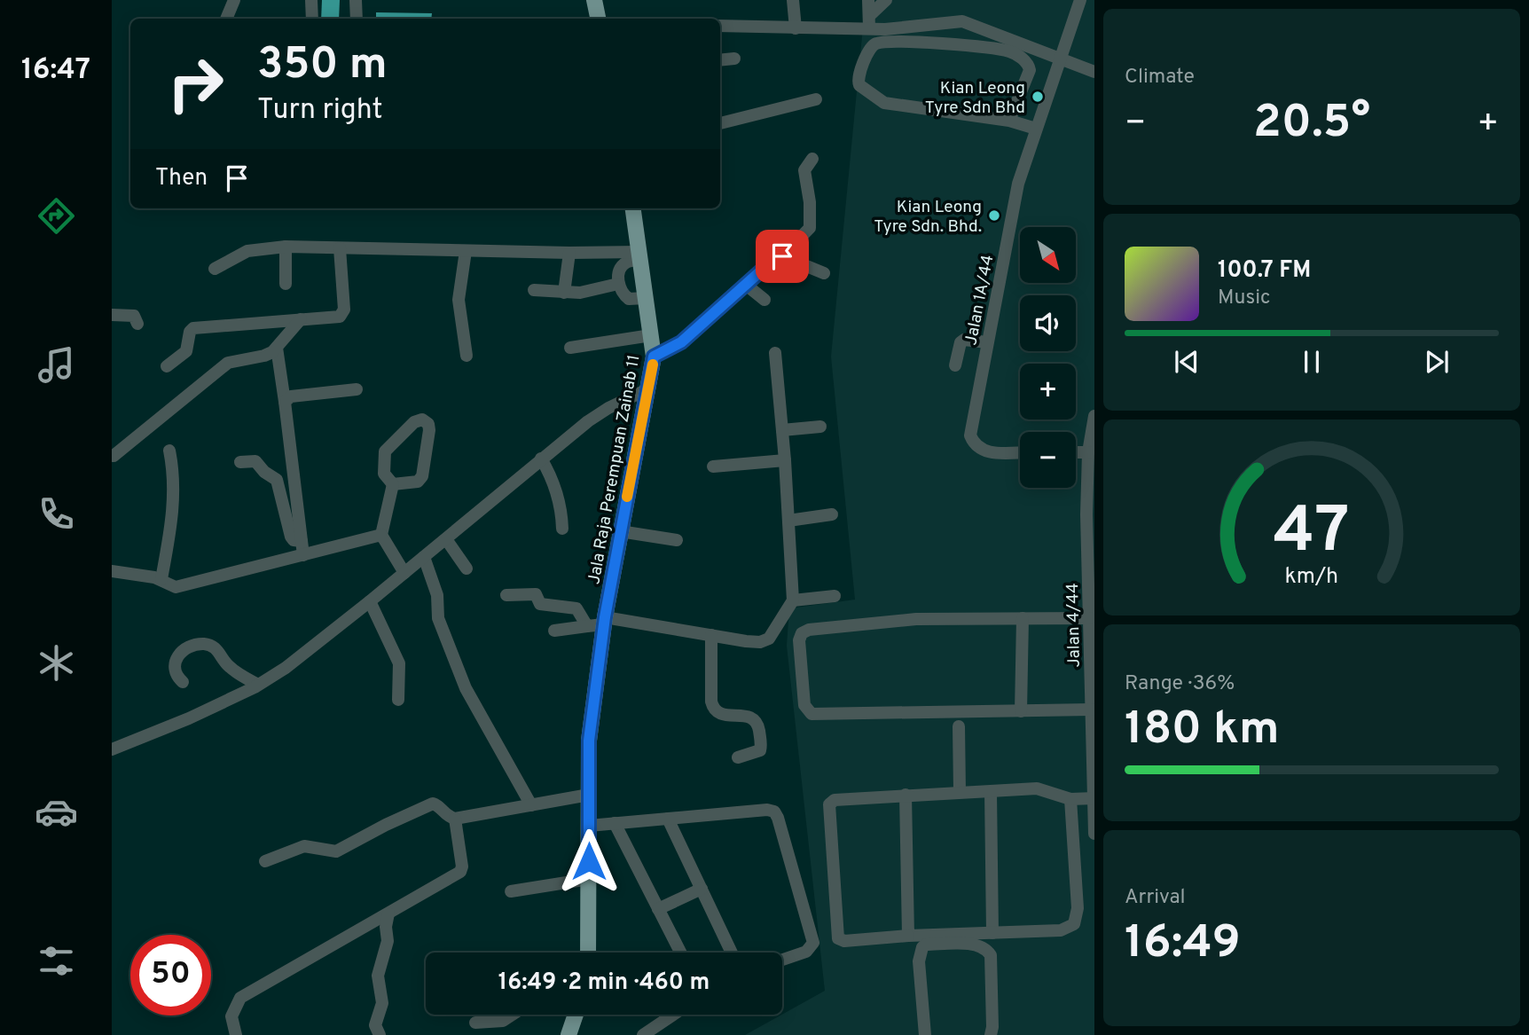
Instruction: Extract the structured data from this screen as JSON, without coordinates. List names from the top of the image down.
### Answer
{
  "streets": {
    "main road": ["Jala Raja Perempuan Zainab 11"],
    "street": ["Jalan 1A/44", "Jalan 4/44"]
  },
  "places": ["Kian Leong Tyre Sdn Bhd", "Kian Leong Tyre Sdn. Bhd."],
  "north": "bottom right",
  "page": {
    "tabs": "16:47",
    "tile": [
      "Climate",
      ["Range · 36%", "180 km"],
      ["Arrival", "16:49"]
    ],
    "turn": ["350 m", "Turn right"],
    "heat": ["−", "20.5°", "+"],
    "then": "Then",
    "map_buttons": ["+", "−"],
    "song": ["100.7 FM", "Music"],
    "limit": "50",
    "trip": "16:49 · 2 min · 460 m",
    "gauge": ["47", "km/h"]
  }
}
